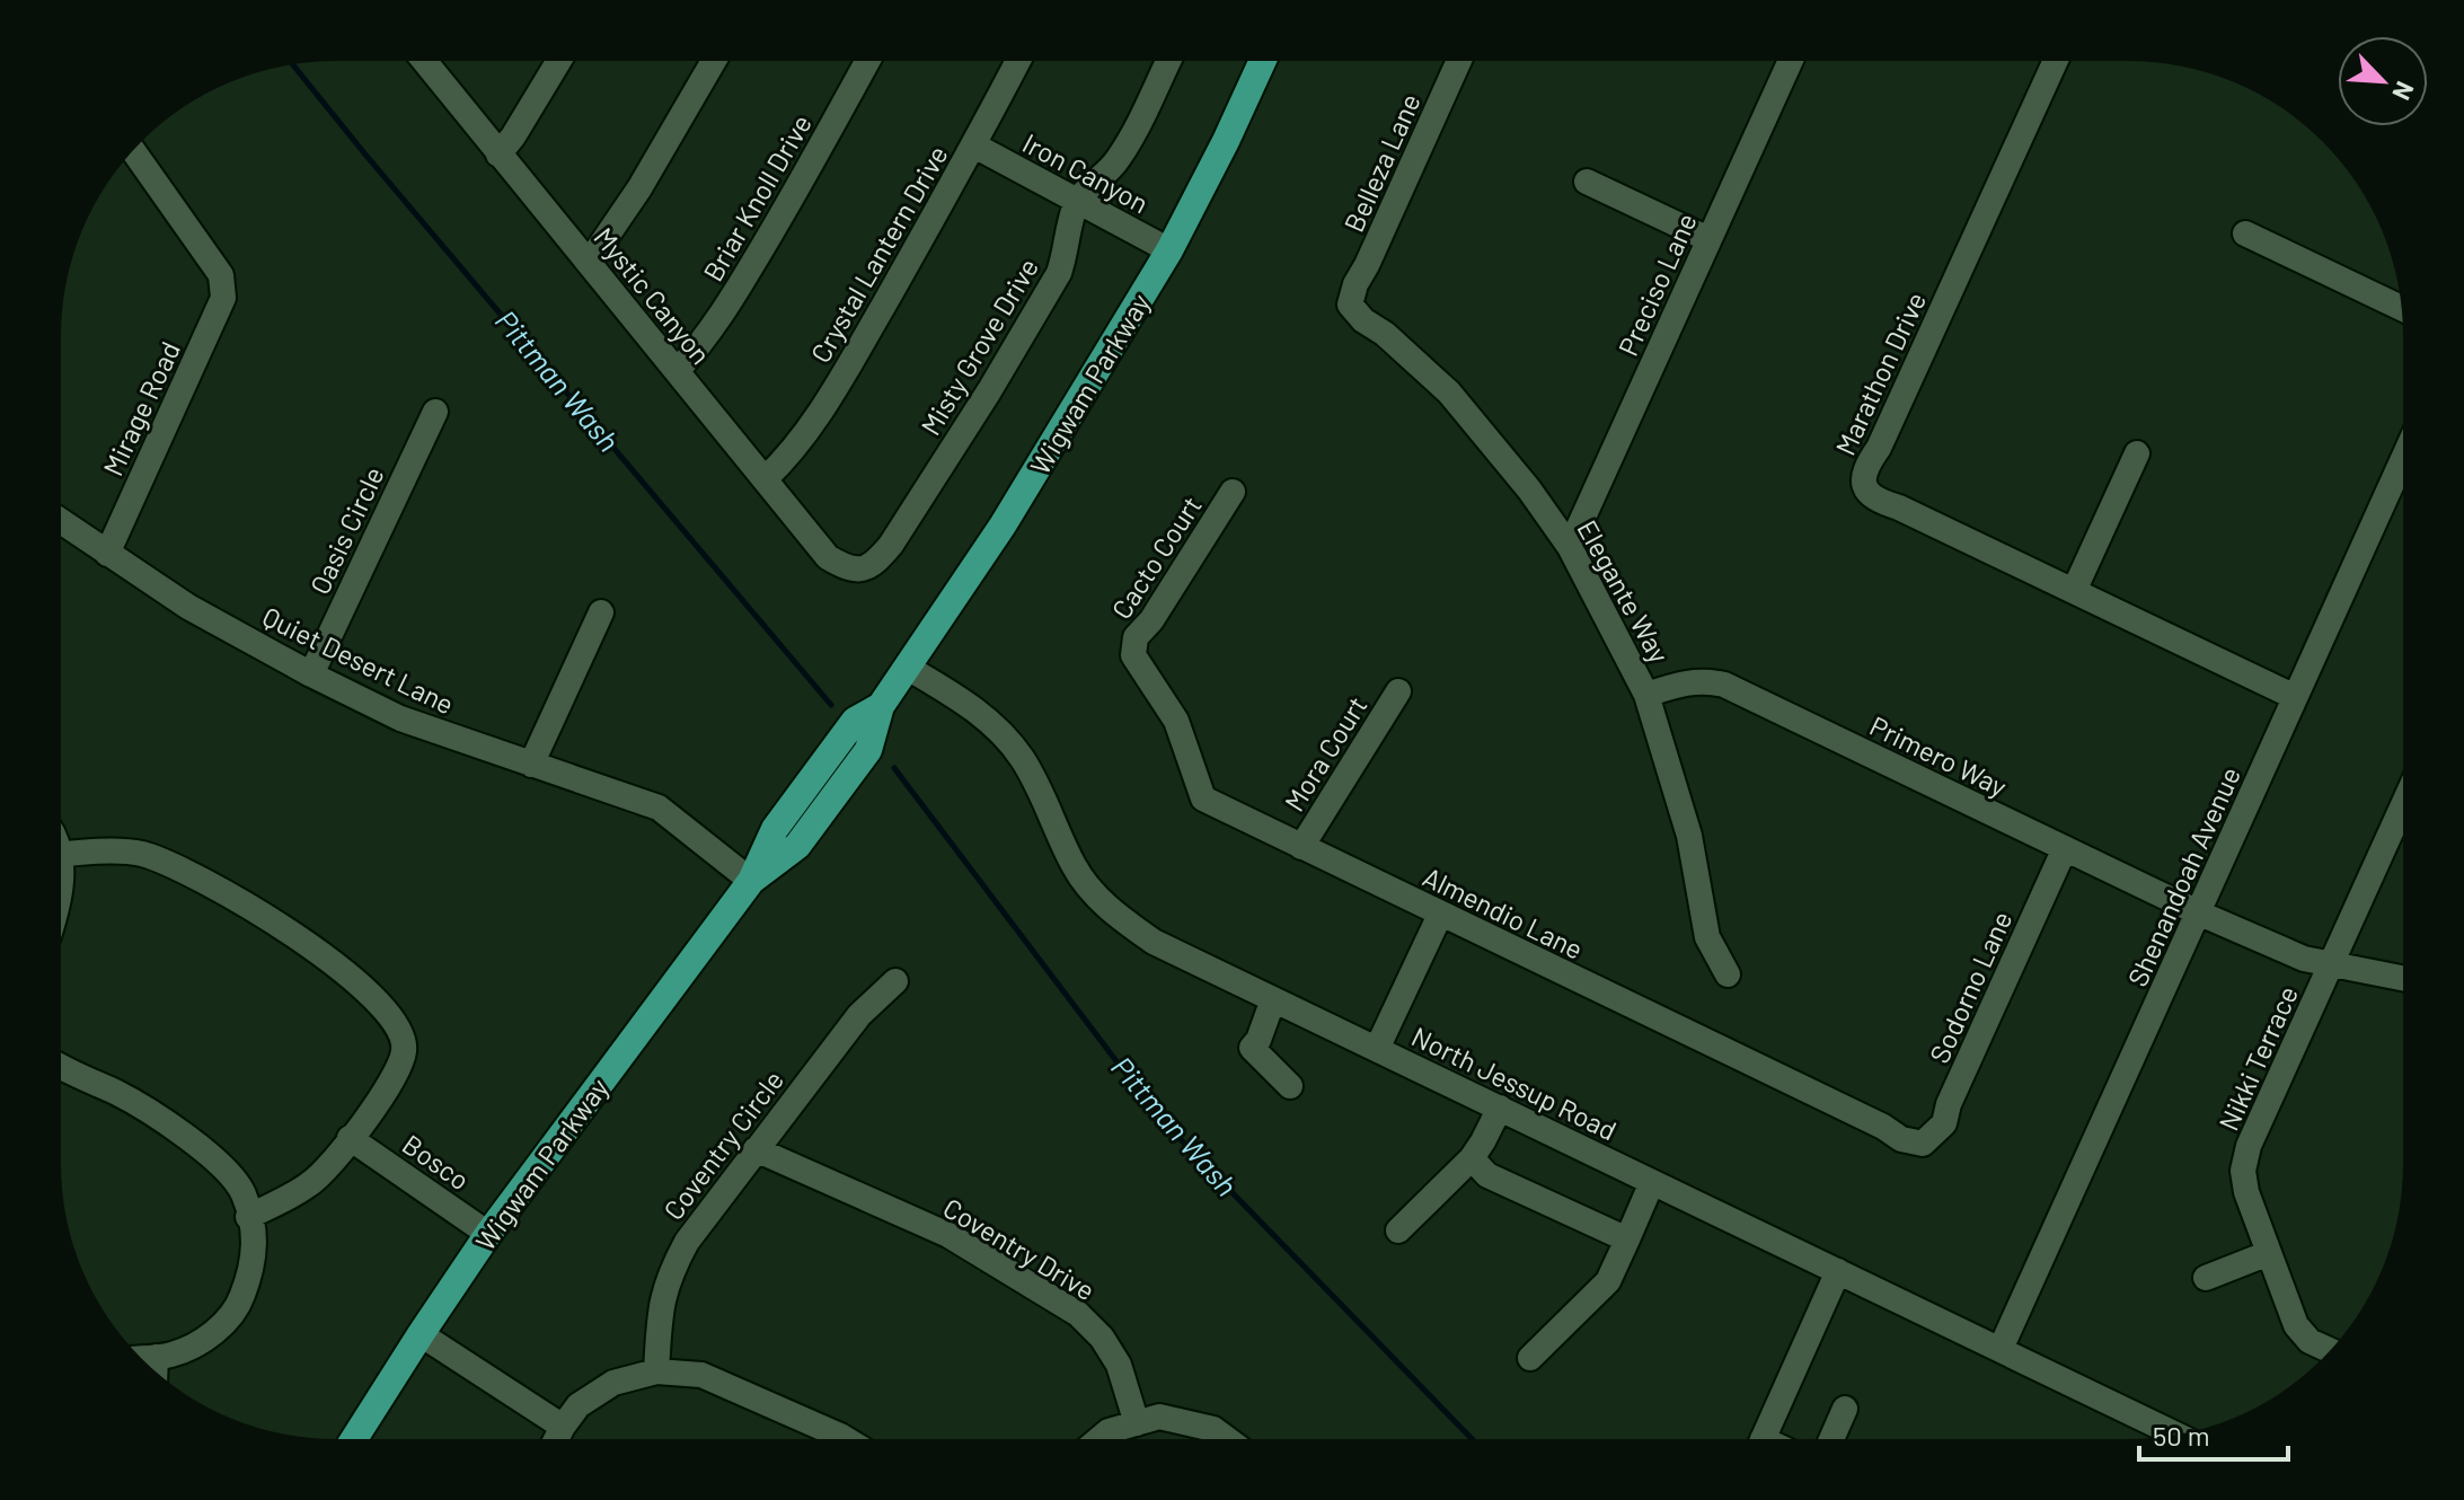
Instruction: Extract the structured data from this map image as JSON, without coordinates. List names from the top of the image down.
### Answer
{
  "streets": {
    "main road": ["Wigwam Parkway"],
    "street": [
      "Belleza Lane",
      "Iron Canyon",
      "Briar Knoll Drive",
      "Crystal Lantern Drive",
      "Preciso Lane",
      "Mystic Canyon",
      "Misty Grove Drive",
      "Marathon Drive",
      "Mirage Road",
      "Oasis Circle",
      "Cacto Court",
      "Elegante Way",
      "Quiet Desert Lane",
      "Mora Court",
      "Primero Way",
      "Shenandoah Avenue",
      "Almendio Lane",
      "Sodorno Lane",
      "Nikki Terrace",
      "North Jessup Road",
      "Coventry Circle",
      "Bosco",
      "Coventry Drive"
    ]
  },
  "crossings": [
    ["Belleza Lane", "Elegante Way"],
    ["Iron Canyon", "Crystal Lantern Drive"],
    ["Iron Canyon", "Misty Grove Drive"],
    ["Iron Canyon", "Wigwam Parkway"],
    ["Briar Knoll Drive", "Mystic Canyon"],
    ["Crystal Lantern Drive", "Mystic Canyon"],
    ["Preciso Lane", "Elegante Way"],
    ["Mystic Canyon", "Misty Grove Drive"],
    ["Marathon Drive", "Shenandoah Avenue"],
    ["Wigwam Parkway", "Quiet Desert Lane"],
    ["Wigwam Parkway", "North Jessup Road"],
    ["Wigwam Parkway", "Bosco"],
    ["Mirage Road", "Quiet Desert Lane"],
    ["Oasis Circle", "Quiet Desert Lane"],
    ["Cacto Court", "Almendio Lane"],
    ["Elegante Way", "Primero Way"],
    ["Mora Court", "Almendio Lane"],
    ["Primero Way", "Shenandoah Avenue"],
    ["Primero Way", "Sodorno Lane"],
    ["Primero Way", "Nikki Terrace"],
    ["Shenandoah Avenue", "North Jessup Road"],
    ["Almendio Lane", "Sodorno Lane"],
    ["Coventry Circle", "Coventry Drive"]
  ],
  "water": ["Pittman Wash"],
  "scale_bar": "50 m",
  "north": "bottom right"
}
